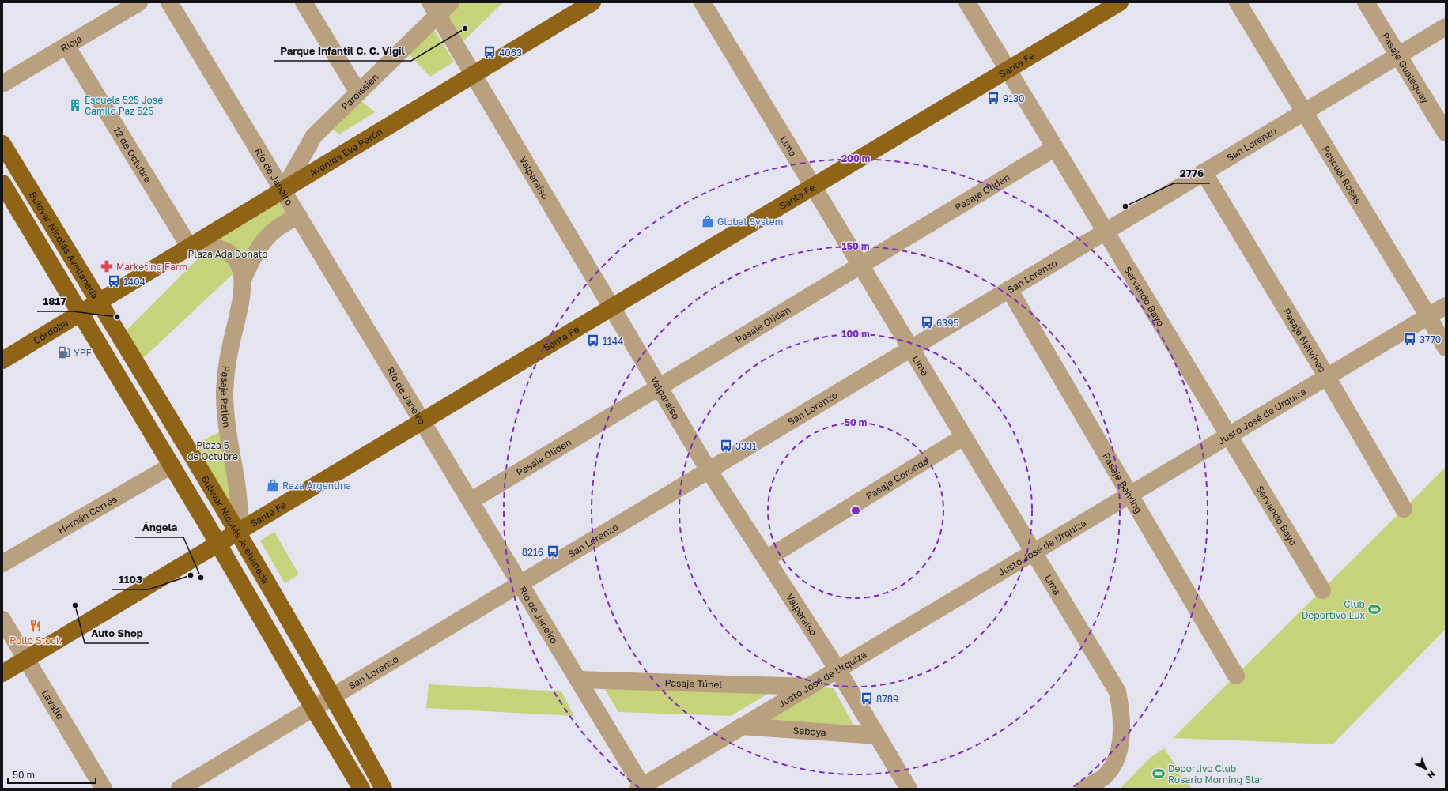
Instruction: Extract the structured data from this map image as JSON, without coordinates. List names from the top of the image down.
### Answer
{
  "streets": {
    "main road": [
      "Santa Fe",
      "Avenida Eva Perón",
      "Bulevar Nicolás Avellaneda",
      "Córdoba"
    ],
    "street": [
      "Rioja",
      "Pasaje Gualeguay",
      "Paroissien",
      "San Lorenzo",
      "Lima",
      "12 de Octubre",
      "Pascual Rosas",
      "Río de Janeiro",
      "Valparaíso",
      "Pasaje Oliden",
      "Servando Bayo",
      "Pasaje Malvinas",
      "Pasaje Petion",
      "Justo José de Urquiza",
      "Pasaje Coronda",
      "Pasaje Behring",
      "Hernán Cortés",
      "Pasaje Túnel",
      "Lavalle",
      "Saboya"
    ]
  },
  "crossings": [
    ["Rioja", "12 de Octubre"],
    ["Santa Fe", "Lima"],
    ["Santa Fe", "Río de Janeiro"],
    ["Santa Fe", "Valparaíso"],
    ["Santa Fe", "Bulevar Nicolás Avellaneda"],
    ["Santa Fe", "Servando Bayo"],
    ["Santa Fe", "Pasaje Petion"],
    ["Santa Fe", "Lavalle"],
    ["Pasaje Gualeguay", "San Lorenzo"],
    ["Paroissien", "Avenida Eva Perón"],
    ["Paroissien", "Río de Janeiro"],
    ["Paroissien", "Valparaíso"],
    ["San Lorenzo", "Lima"],
    ["San Lorenzo", "Pascual Rosas"],
    ["San Lorenzo", "Río de Janeiro"],
    ["San Lorenzo", "Valparaíso"],
    ["San Lorenzo", "Bulevar Nicolás Avellaneda"],
    ["San Lorenzo", "Servando Bayo"],
    ["San Lorenzo", "Pasaje Malvinas"],
    ["San Lorenzo", "Pasaje Behring"],
    ["Lima", "Pasaje Oliden"],
    ["Lima", "Justo José de Urquiza"],
    ["Lima", "Pasaje Coronda"],
    ["Avenida Eva Perón", "12 de Octubre"],
    ["Avenida Eva Perón", "Río de Janeiro"],
    ["Avenida Eva Perón", "Valparaíso"],
    ["Avenida Eva Perón", "Bulevar Nicolás Avellaneda"],
    ["Avenida Eva Perón", "Córdoba"],
    ["Avenida Eva Perón", "Pasaje Petion"],
    ["12 de Octubre", "Pasaje Petion"],
    ["Pascual Rosas", "Justo José de Urquiza"],
    ["Río de Janeiro", "Pasaje Oliden"],
    ["Río de Janeiro", "Pasaje Petion"],
    ["Río de Janeiro", "Justo José de Urquiza"],
    ["Río de Janeiro", "Pasaje Túnel"],
    ["Valparaíso", "Pasaje Oliden"],
    ["Valparaíso", "Justo José de Urquiza"],
    ["Valparaíso", "Pasaje Coronda"],
    ["Valparaíso", "Saboya"],
    ["Pasaje Oliden", "Servando Bayo"],
    ["Bulevar Nicolás Avellaneda", "Córdoba"],
    ["Bulevar Nicolás Avellaneda", "Pasaje Petion"],
    ["Servando Bayo", "Justo José de Urquiza"],
    ["Pasaje Malvinas", "Justo José de Urquiza"],
    ["Justo José de Urquiza", "Pasaje Behring"],
    ["Justo José de Urquiza", "Pasaje Túnel"],
    ["Justo José de Urquiza", "Saboya"]
  ],
  "parks": ["Plaza Ada Donato", "Plaza 5 de Octubre"],
  "places": {
    "other": [
      "Parque Infantil C. C. Vigil",
      "2776",
      "1817",
      "1103",
      "Ángela",
      "Auto Shop"
    ],
    "bus stop": [
      "4063",
      "9130",
      "1404",
      "6395",
      "3770",
      "1144",
      "3331",
      "8216",
      "8789"
    ],
    "building": ["Escuela 525 José Camilo Paz 525"],
    "shop": ["Global System", "Raza Argentina"],
    "pharmacy": ["Marketing Farm"],
    "fuel station": ["YPF"],
    "sports": ["Club Deportivo Lux", "Deportivo Club Rosario Morning Star"],
    "restaurant": ["Pollo Stock"]
  },
  "scale_bar": "50 m",
  "north": "bottom right",
  "rings": [
    "200 m",
    "150 m",
    "100 m",
    "50 m"
  ]
}
